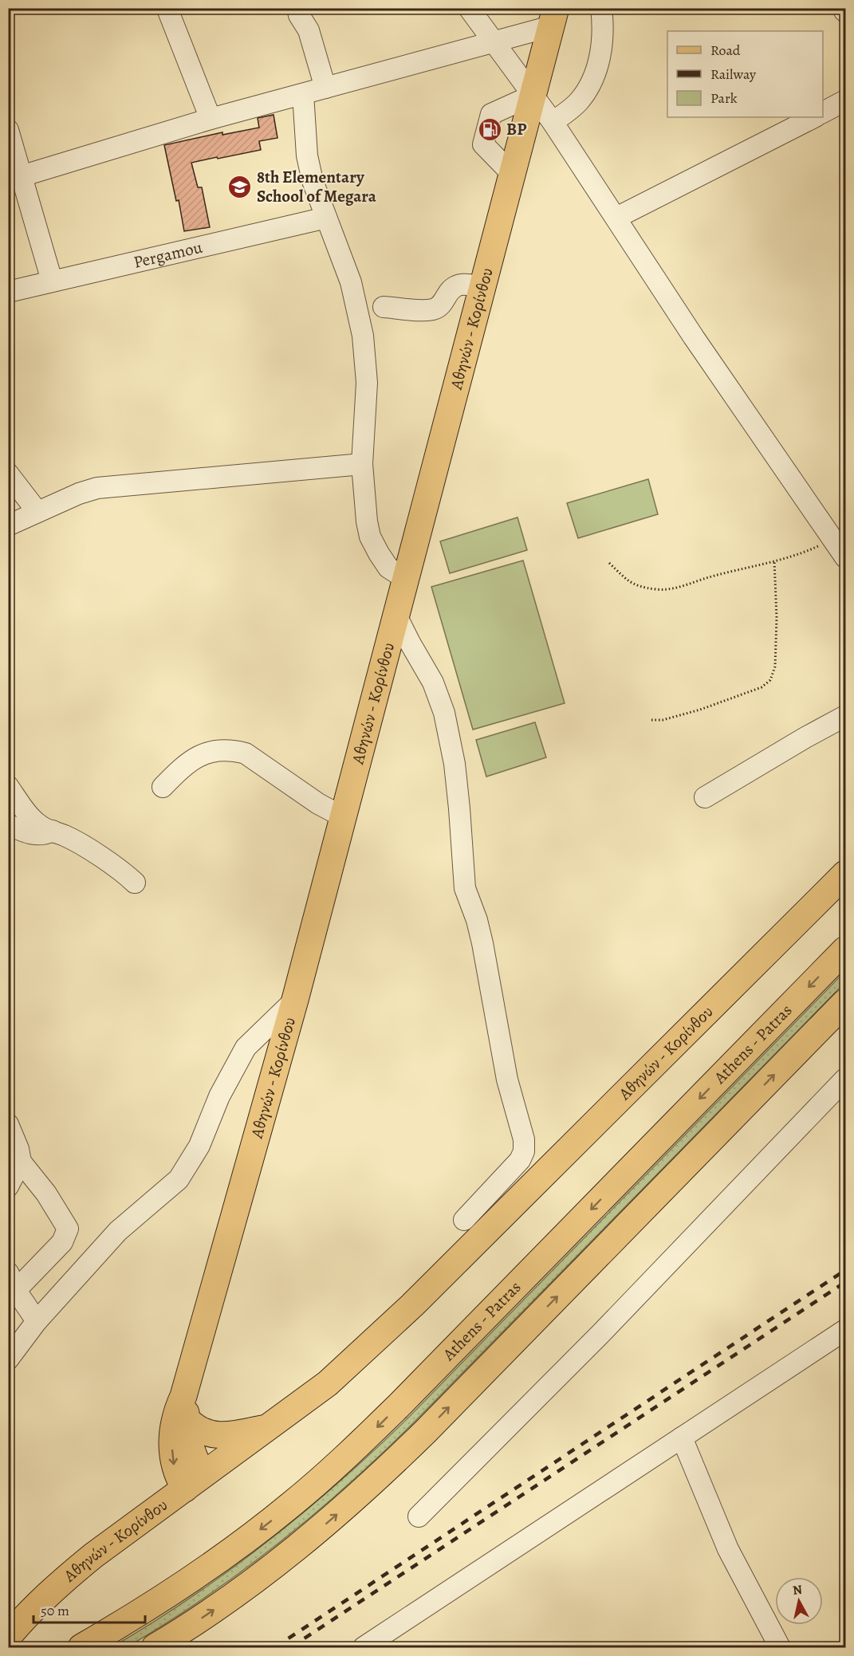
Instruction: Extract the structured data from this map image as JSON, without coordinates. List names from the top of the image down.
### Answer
{
  "streets": {
    "main road": ["Αθηνών - Κορίνθου", "Athens - Patras"],
    "street": ["Pergamou"]
  },
  "places": {
    "fuel station": ["BP"],
    "school or university": ["8th Elementary School of Megara"]
  },
  "legend": ["Road", "Railway", "Park"],
  "scale_bar": "50 m",
  "north": "top"
}
